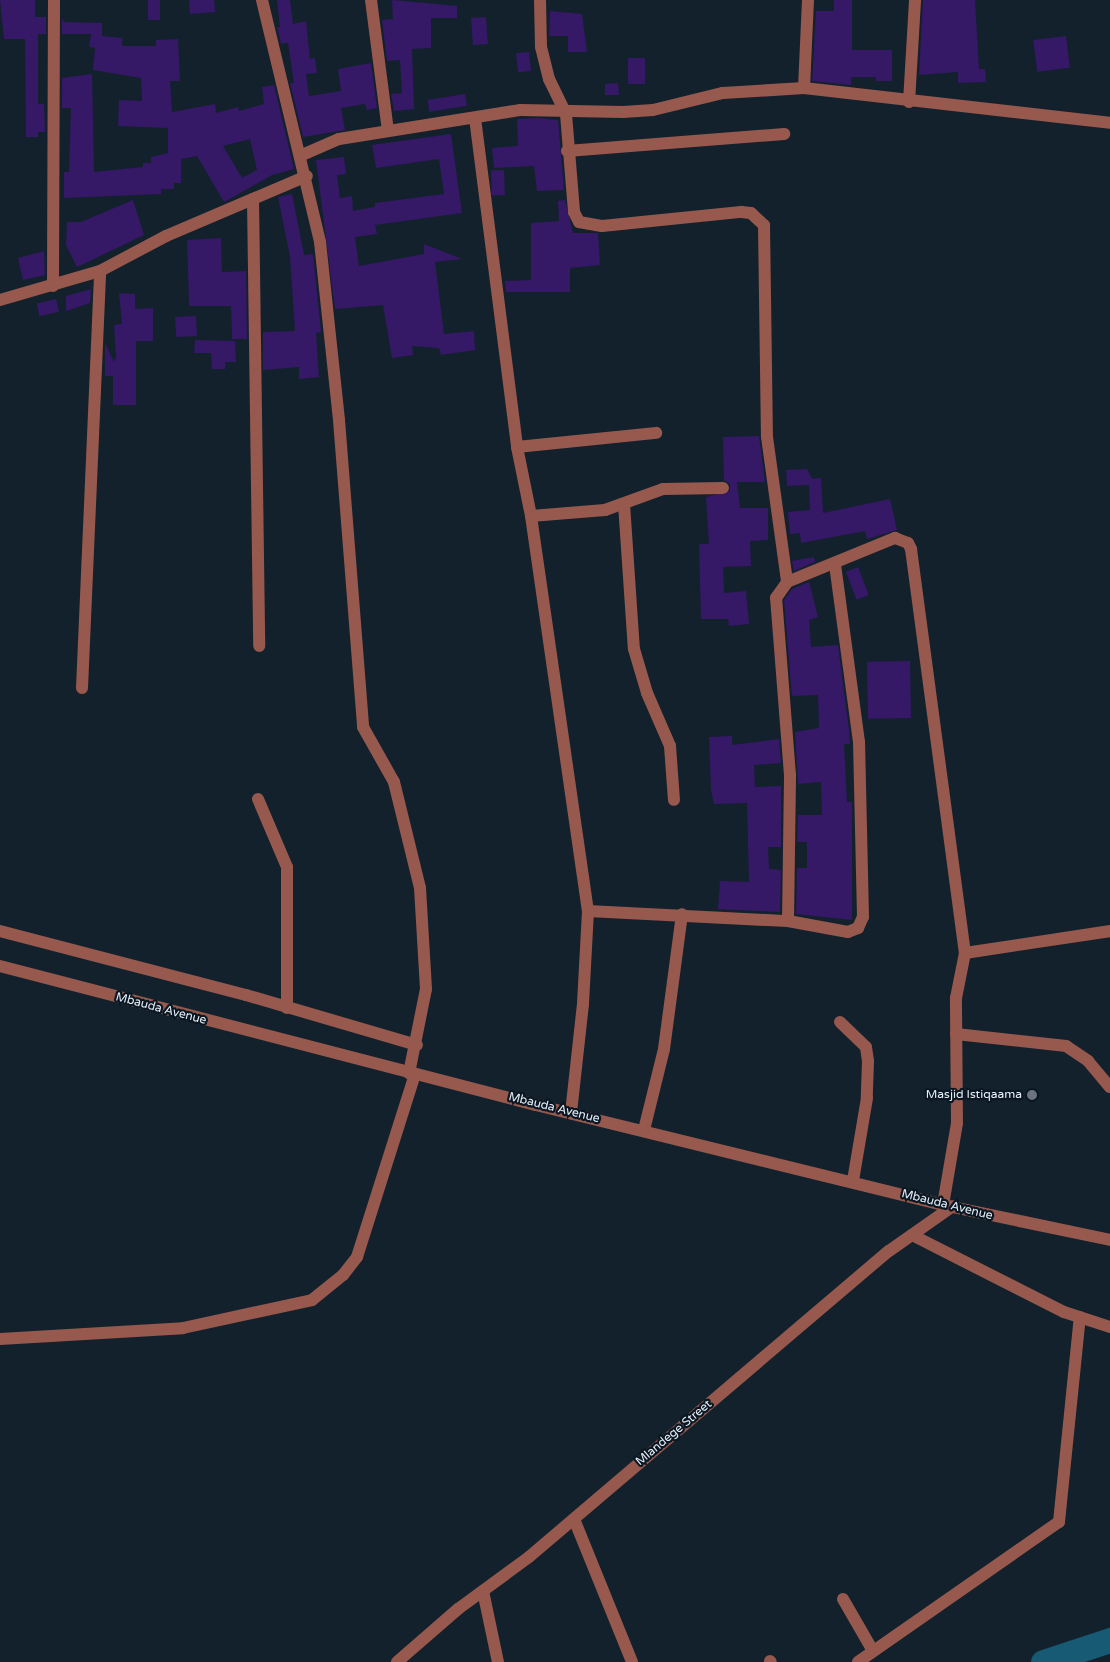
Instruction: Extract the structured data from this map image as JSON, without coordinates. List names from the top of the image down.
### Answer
{
  "streets": {
    "street": ["Mbauda Avenue", "Mlandege Street"]
  },
  "crossings": [
    ["Mbauda Avenue", "Mlandege Street"]
  ],
  "places": ["Masjid Istiqaama"]
}
